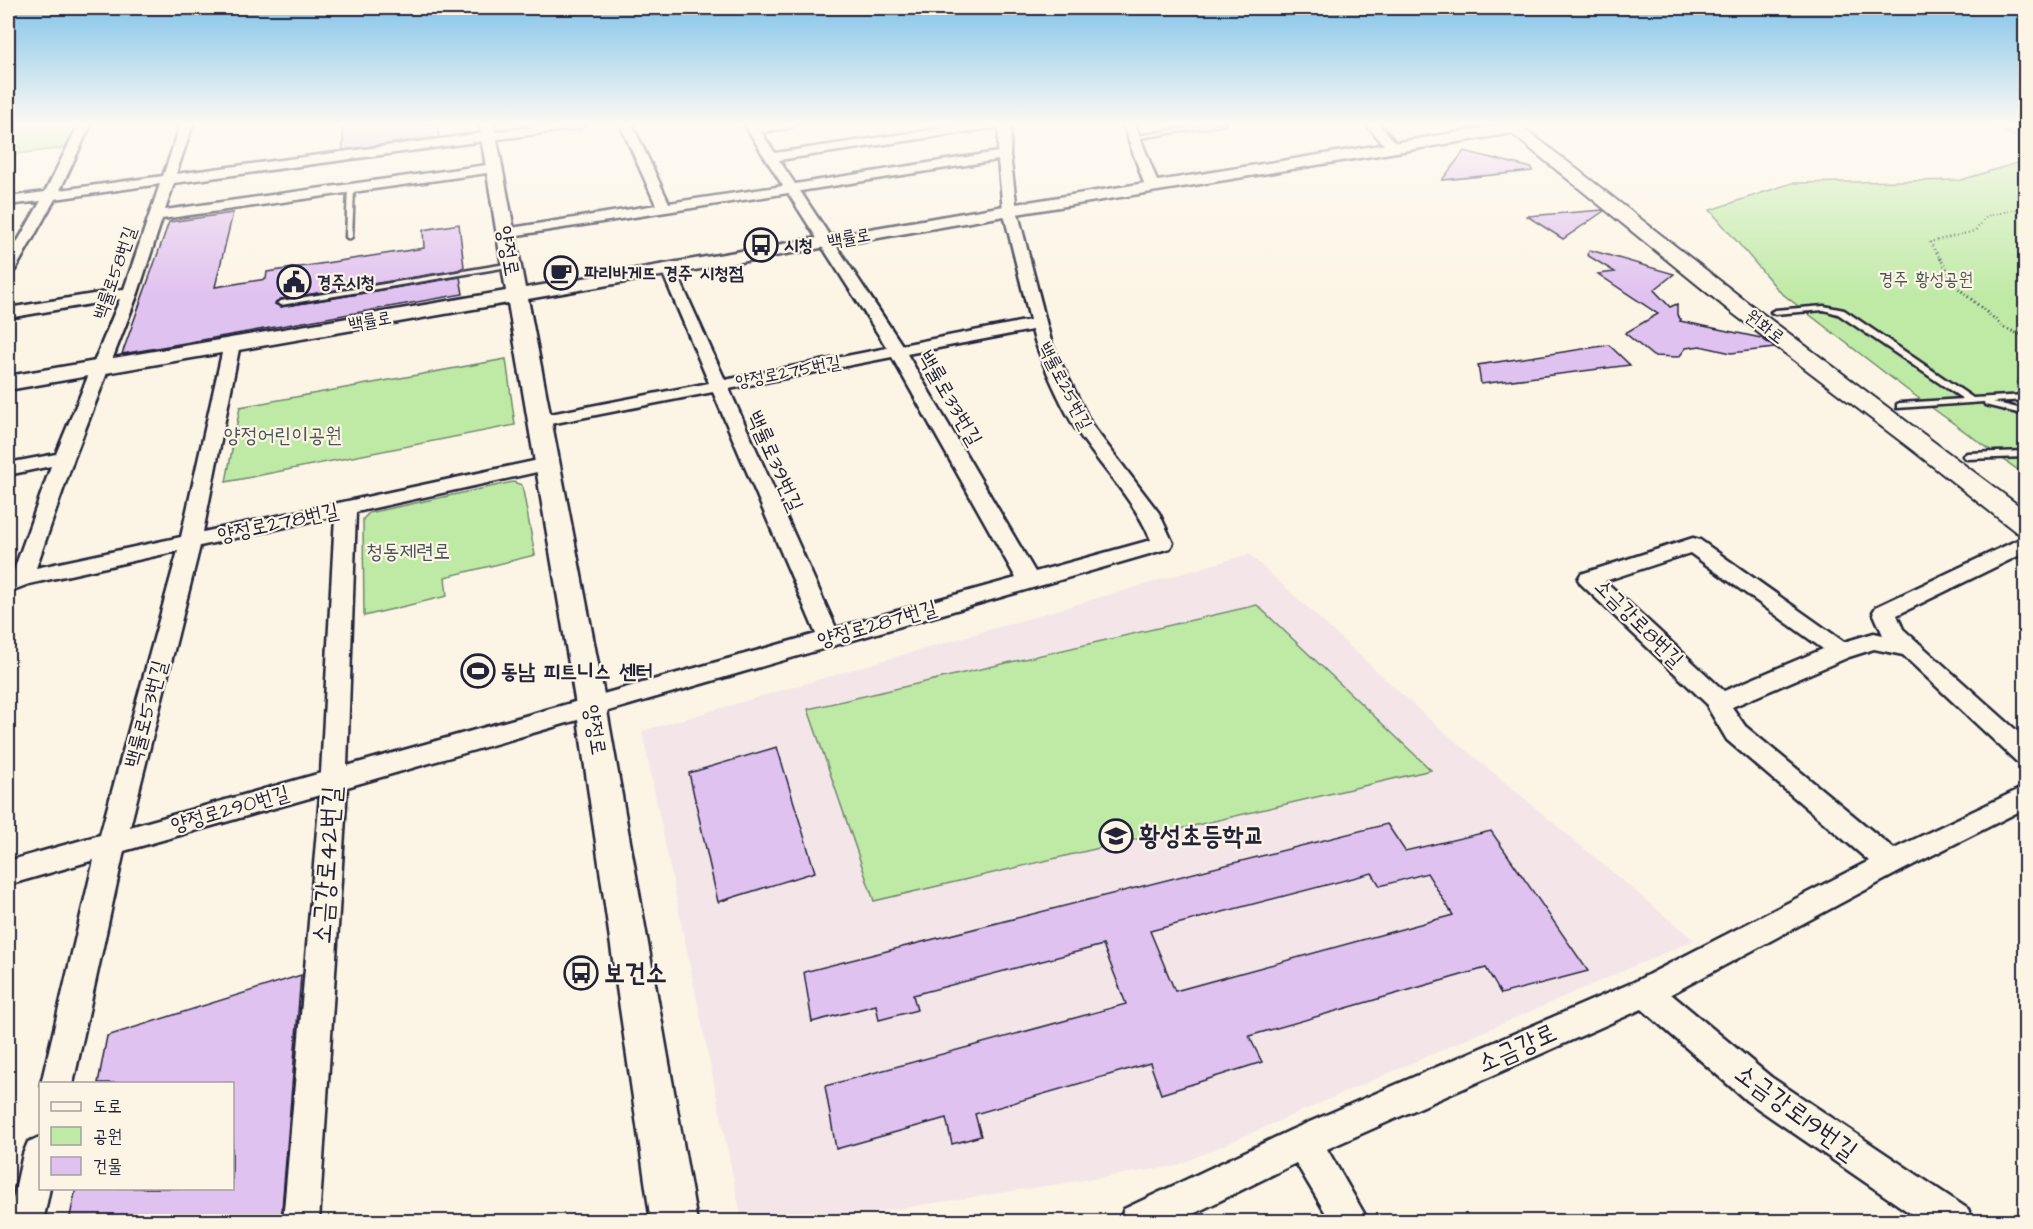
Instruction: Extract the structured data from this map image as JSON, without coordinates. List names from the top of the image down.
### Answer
{
  "streets": {
    "main road": ["원화로"],
    "street": [
      "백률로",
      "양정로",
      "백률로58번길",
      "양정로275번길",
      "백률로25번길",
      "백률로33번길",
      "백률로39번길",
      "양정로278번길",
      "소금강로8번길",
      "양정로287번길",
      "백률로53번길",
      "양정로290번길",
      "소금강로42번길",
      "소금강로",
      "소금강로19번길"
    ]
  },
  "crossings": [
    ["백률로", "양정로"],
    ["백률로", "백률로58번길"],
    ["백률로", "백률로25번길"],
    ["백률로", "백률로33번길"],
    ["백률로", "백률로39번길"],
    ["백률로", "백률로53번길"],
    ["양정로", "양정로275번길"],
    ["양정로", "양정로278번길"],
    ["양정로", "양정로287번길"],
    ["양정로", "양정로290번길"],
    ["백률로58번길", "양정로278번길"],
    ["양정로275번길", "백률로25번길"],
    ["양정로275번길", "백률로33번길"],
    ["양정로275번길", "백률로39번길"],
    ["백률로25번길", "양정로287번길"],
    ["백률로33번길", "양정로287번길"],
    ["백률로39번길", "양정로287번길"],
    ["양정로278번길", "백률로53번길"],
    ["양정로278번길", "소금강로42번길"],
    ["양정로287번길", "양정로290번길"],
    ["백률로53번길", "양정로290번길"],
    ["양정로290번길", "소금강로42번길"],
    ["소금강로", "소금강로19번길"]
  ],
  "parks": ["경주 황성공원", "양정어린이공원", "청동제련로"],
  "places": {
    "bus stop": ["시청", "보건소"],
    "cafe": ["파리바게뜨 경주 시청점"],
    "public building": ["경주시청"],
    "sports": ["동남 피트니스 센터"],
    "school or university": ["황성초등학교"]
  },
  "legend": ["도로", "공원", "건물"]
}
